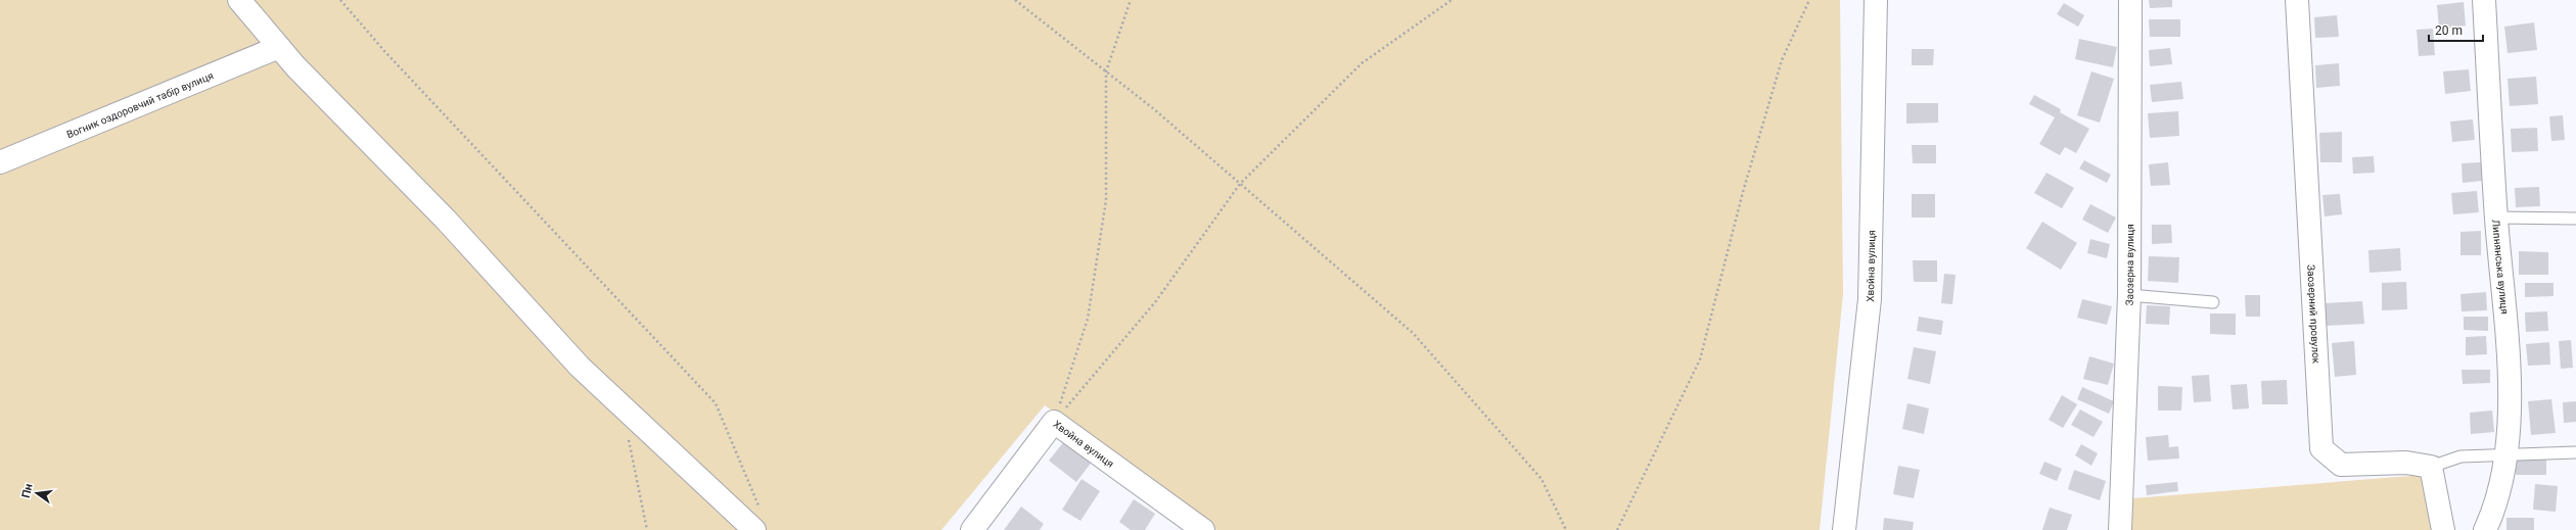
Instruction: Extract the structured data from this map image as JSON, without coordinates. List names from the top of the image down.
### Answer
{
  "streets": {
    "street": [
      "Вогник оздоровчий табір вулиця",
      "Хвойна вулиця",
      "Заозерна вулиця",
      "Липнянська вулиця",
      "Заозерний провулок"
    ]
  },
  "scale_bar": "20 m",
  "north": "left"
}
